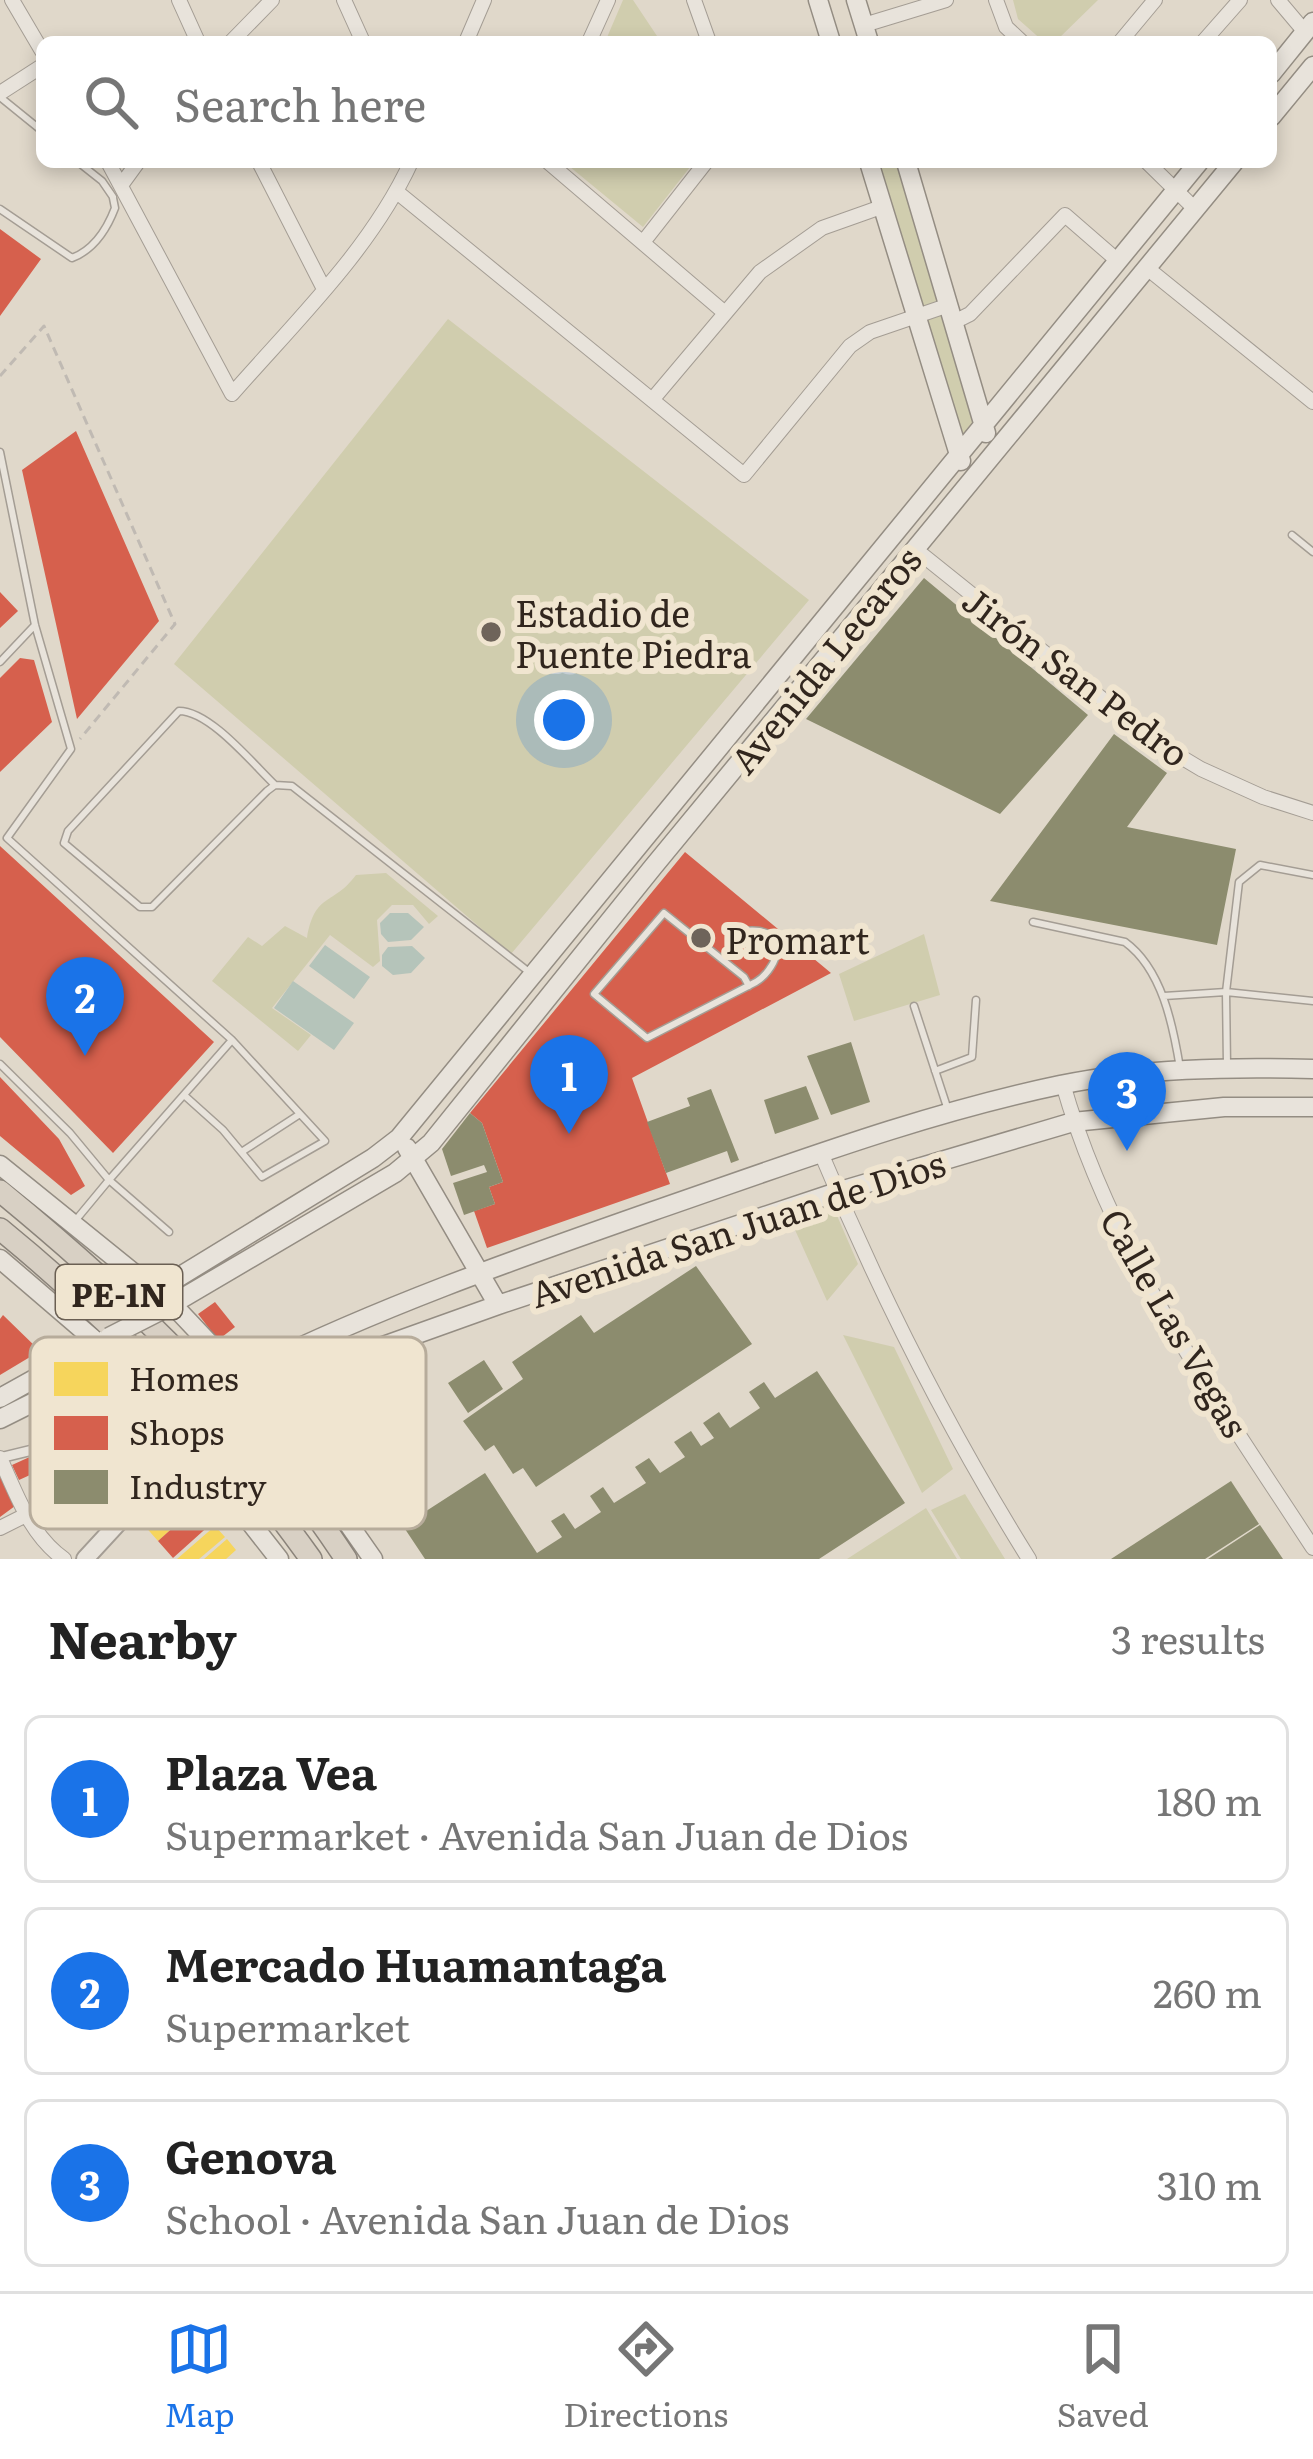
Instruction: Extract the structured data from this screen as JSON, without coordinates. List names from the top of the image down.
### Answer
{
  "streets": {
    "highway": ["PE-1N"],
    "main road": ["Avenida Lecaros", "Avenida San Juan de Dios"],
    "street": ["Jirón San Pedro", "Calle Las Vegas"]
  },
  "crossings": [
    ["Avenida Lecaros", "Jirón San Pedro"],
    ["Avenida San Juan de Dios", "Calle Las Vegas"]
  ],
  "places": ["Estadio de Puente Piedra", "Promart"],
  "legend": ["Homes", "Shops", "Industry"],
  "page": {
    "search": "Search here",
    "pins": ["2", "1", "3"],
    "heading": ["Nearby", "3 results"],
    "list": [
      {
        "mark": "1",
        "name": "Plaza Vea",
        "note": "Supermarket · Avenida San Juan de Dios",
        "value": "180 m"
      },
      {
        "mark": "2",
        "name": "Mercado Huamantaga",
        "note": "Supermarket",
        "value": "260 m"
      },
      {
        "mark": "3",
        "name": "Genova",
        "note": "School · Avenida San Juan de Dios",
        "value": "310 m"
      }
    ],
    "nav": ["Map", "Directions", "Saved"]
  }
}
